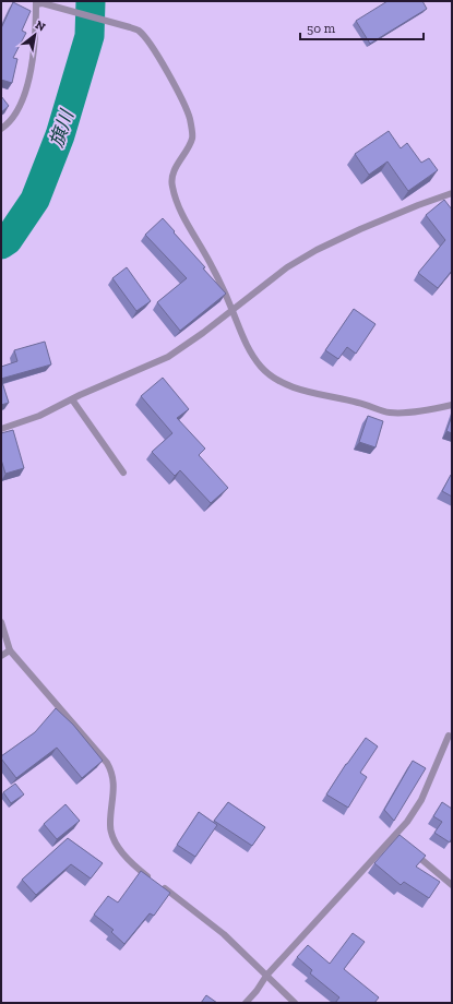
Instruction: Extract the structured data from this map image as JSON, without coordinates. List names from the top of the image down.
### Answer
{
  "water": ["旗川"],
  "scale_bar": "50 m",
  "north": "top right"
}
